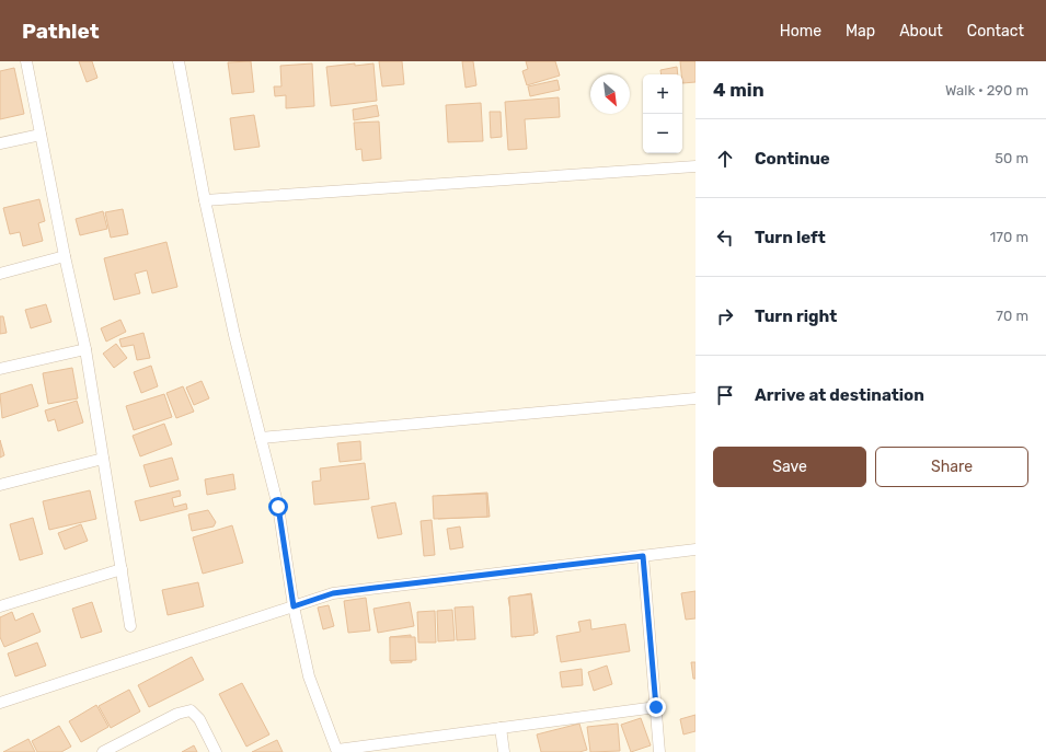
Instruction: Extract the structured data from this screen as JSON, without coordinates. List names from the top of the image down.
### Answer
{
  "north": "bottom right",
  "page": {
    "header": "Pathlet",
    "nav": [
      "Home",
      "Map",
      "About",
      "Contact"
    ],
    "heading": ["4 min", "Walk · 290 m"],
    "map_buttons": ["+", "−"],
    "list": [
      ["Continue", "50 m"],
      ["Turn left", "170 m"],
      ["Turn right", "70 m"],
      "Arrive at destination"
    ],
    "buttons": ["Save", "Share"]
  }
}
